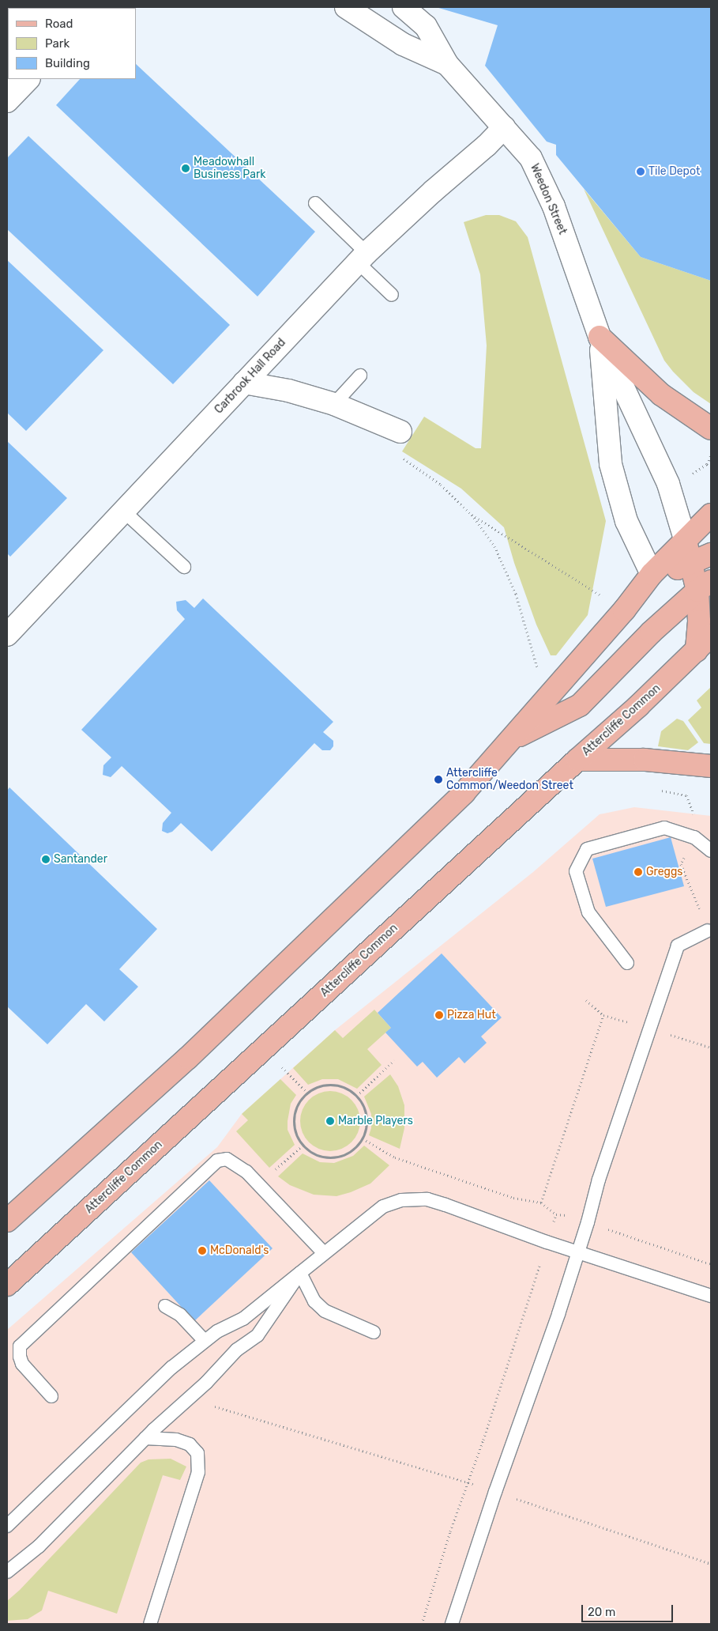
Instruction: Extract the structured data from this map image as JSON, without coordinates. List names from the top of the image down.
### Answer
{
  "streets": {
    "main road": ["Attercliffe Common"],
    "street": ["Weedon Street", "Carbrook Hall Road"]
  },
  "crossings": [
    ["Weedon Street", "Carbrook Hall Road"]
  ],
  "places": [
    "Meadowhall Business Park",
    "Tile Depot",
    "Attercliffe Common/Weedon Street",
    "Santander",
    "Greggs",
    "Pizza Hut",
    "Marble Players",
    "McDonald's"
  ],
  "legend": ["Road", "Park", "Building"],
  "scale_bar": "20 m"
}
